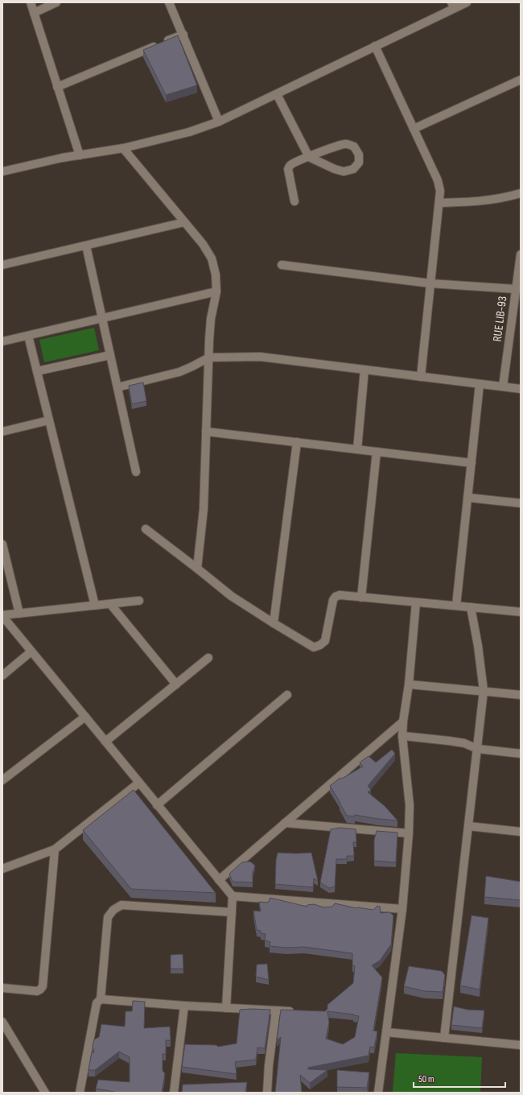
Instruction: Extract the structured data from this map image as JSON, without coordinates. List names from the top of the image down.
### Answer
{
  "streets": {
    "street": ["RUE LIB-93"]
  },
  "scale_bar": "50 m"
}
